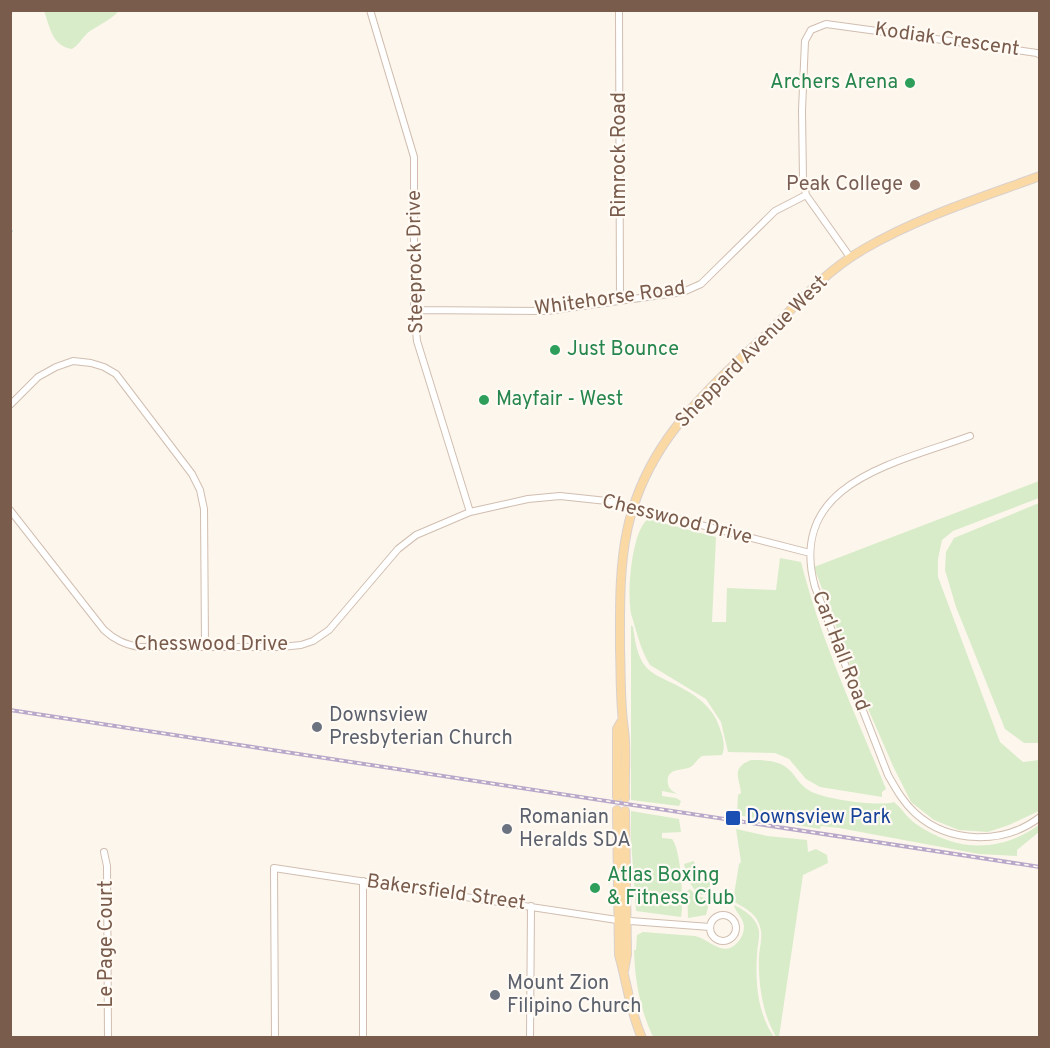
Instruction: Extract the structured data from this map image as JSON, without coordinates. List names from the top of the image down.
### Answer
{
  "streets": {
    "main road": ["Sheppard Avenue West"],
    "street": [
      "Kodiak Crescent",
      "Rimrock Road",
      "Steeprock Drive",
      "Whitehorse Road",
      "Chesswood Drive",
      "Carl Hall Road",
      "Bakersfield Street",
      "Le Page Court"
    ]
  },
  "crossings": [
    ["Kodiak Crescent", "Whitehorse Road"],
    ["Kodiak Crescent", "Sheppard Avenue West"],
    ["Rimrock Road", "Whitehorse Road"],
    ["Steeprock Drive", "Whitehorse Road"],
    ["Steeprock Drive", "Chesswood Drive"],
    ["Sheppard Avenue West", "Chesswood Drive"],
    ["Chesswood Drive", "Carl Hall Road"]
  ],
  "places": {
    "other": [
      "Archers Arena",
      "Peak College",
      "Just Bounce",
      "Mayfair - West",
      "Downsview Presbyterian Church",
      "Romanian Heralds SDA",
      "Atlas Boxing & Fitness Club",
      "Mount Zion Filipino Church"
    ],
    "transit": ["Downsview Park"]
  }
}
